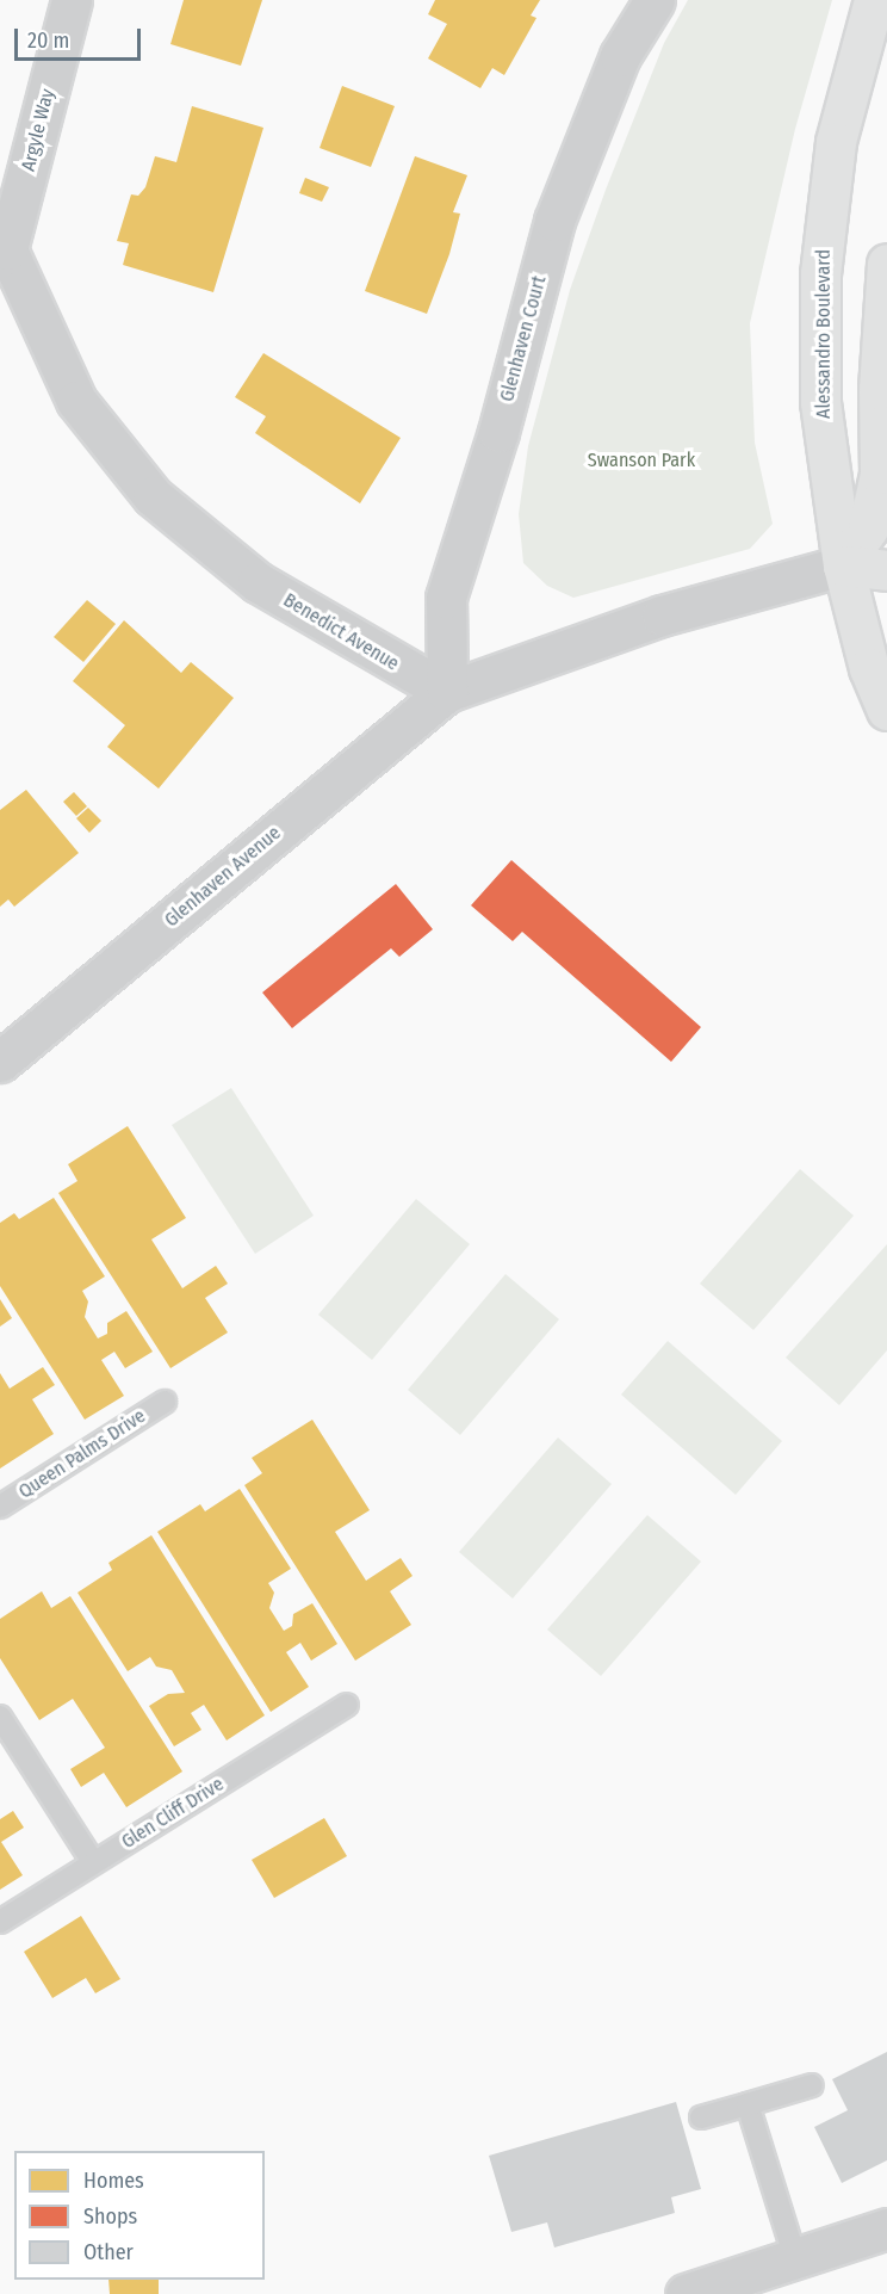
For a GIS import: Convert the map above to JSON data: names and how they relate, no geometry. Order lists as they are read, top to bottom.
{
  "streets": {
    "main road": ["Alessandro Boulevard"],
    "street": [
      "Argyle Way",
      "Glenhaven Court",
      "Benedict Avenue",
      "Glenhaven Avenue"
    ],
    "lane": ["Queen Palms Drive", "Glen Cliff Drive"]
  },
  "crossings": [
    ["Argyle Way", "Benedict Avenue"],
    ["Glenhaven Court", "Benedict Avenue"],
    ["Glenhaven Court", "Glenhaven Avenue"],
    ["Benedict Avenue", "Glenhaven Avenue"]
  ],
  "parks": ["Swanson Park"],
  "legend": ["Homes", "Shops", "Other"],
  "scale_bar": "20 m"
}
